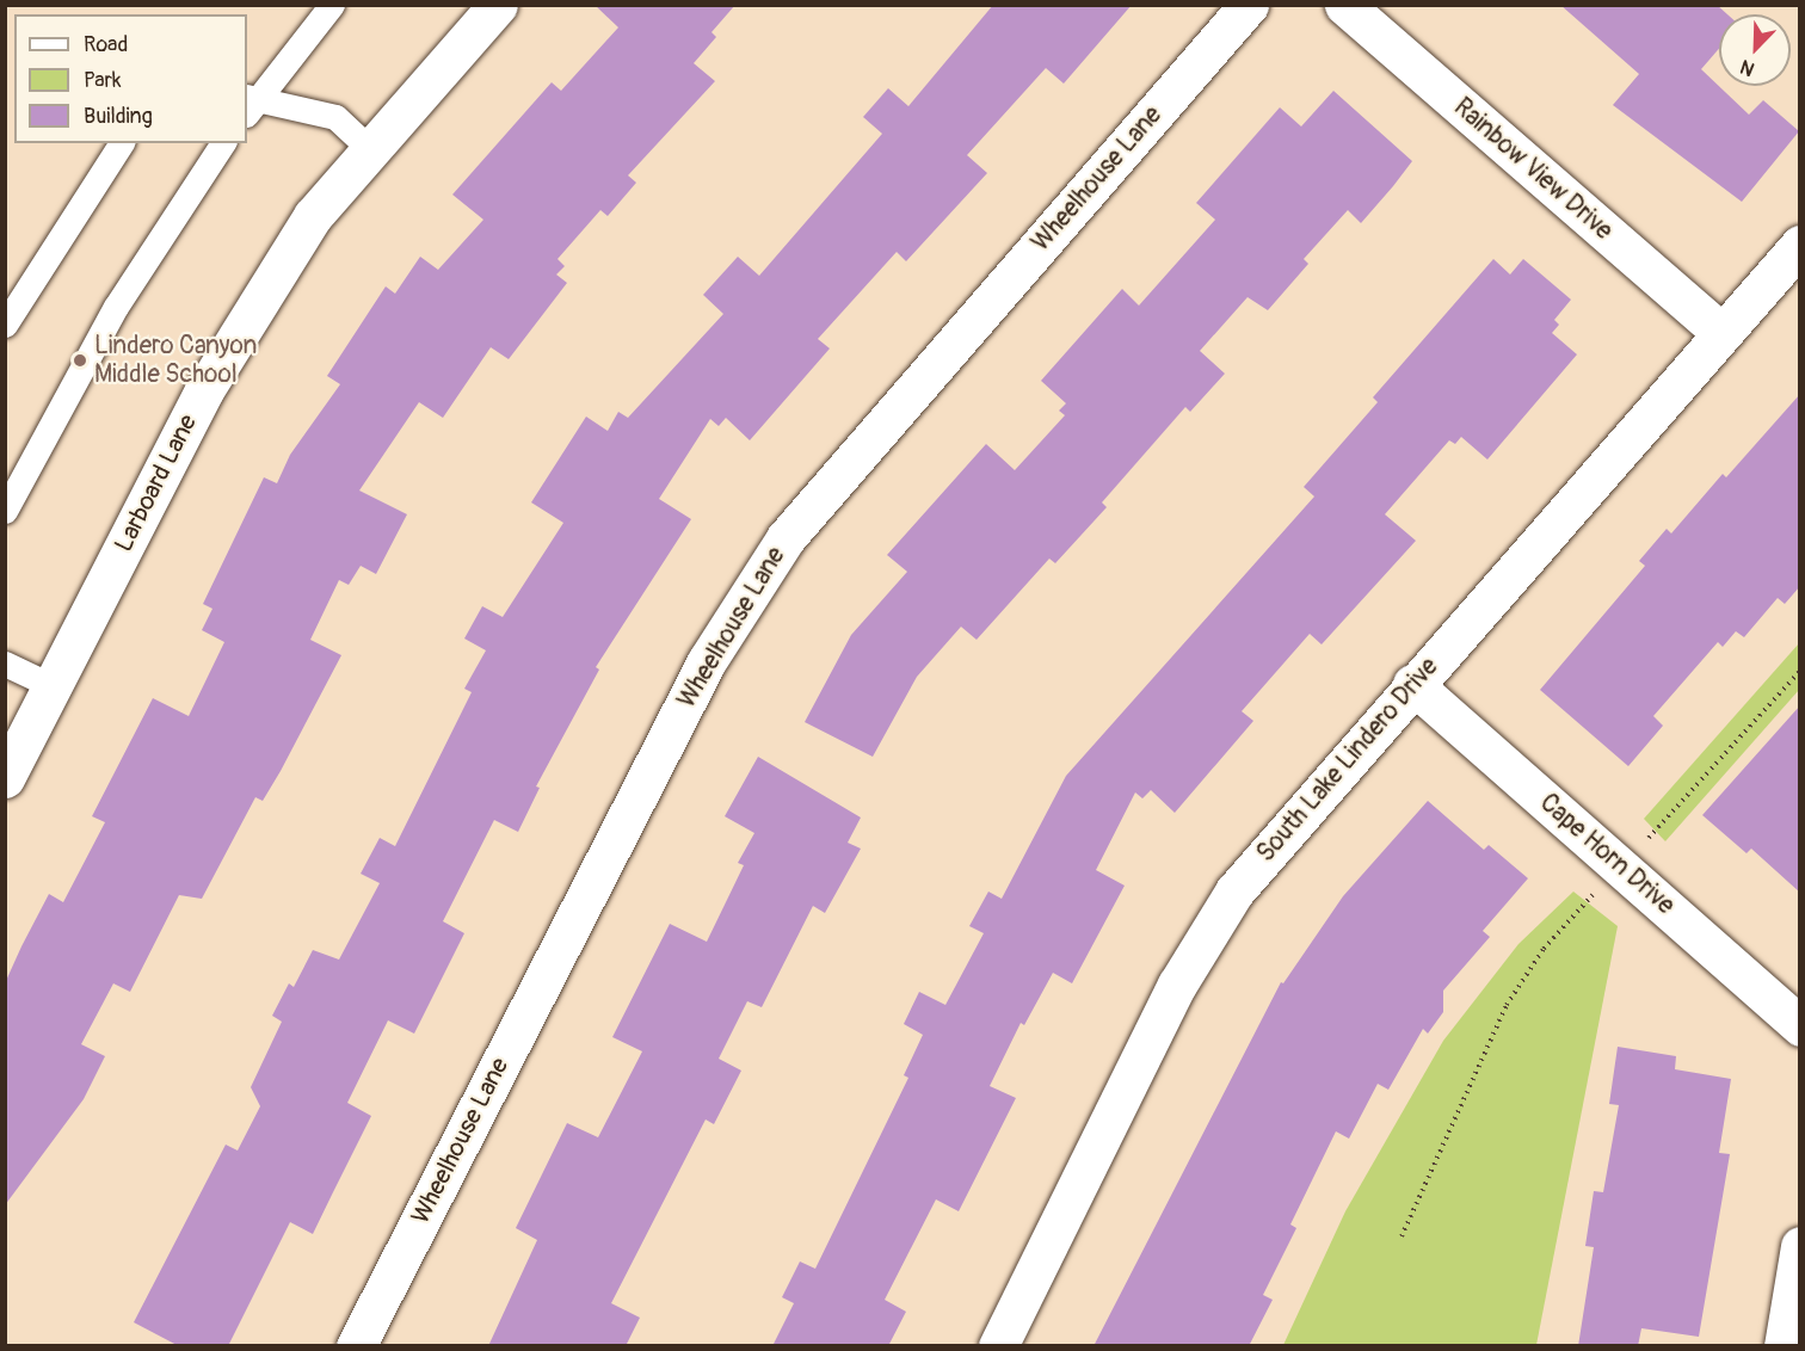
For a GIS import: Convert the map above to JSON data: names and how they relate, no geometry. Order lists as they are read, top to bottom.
{
  "streets": {
    "street": [
      "Rainbow View Drive",
      "Wheelhouse Lane",
      "Larboard Lane",
      "South Lake Lindero Drive",
      "Cape Horn Drive"
    ]
  },
  "crossings": [
    ["Rainbow View Drive", "South Lake Lindero Drive"],
    ["South Lake Lindero Drive", "Cape Horn Drive"]
  ],
  "places": ["Lindero Canyon Middle School"],
  "legend": ["Road", "Park", "Building"],
  "north": "bottom left"
}
